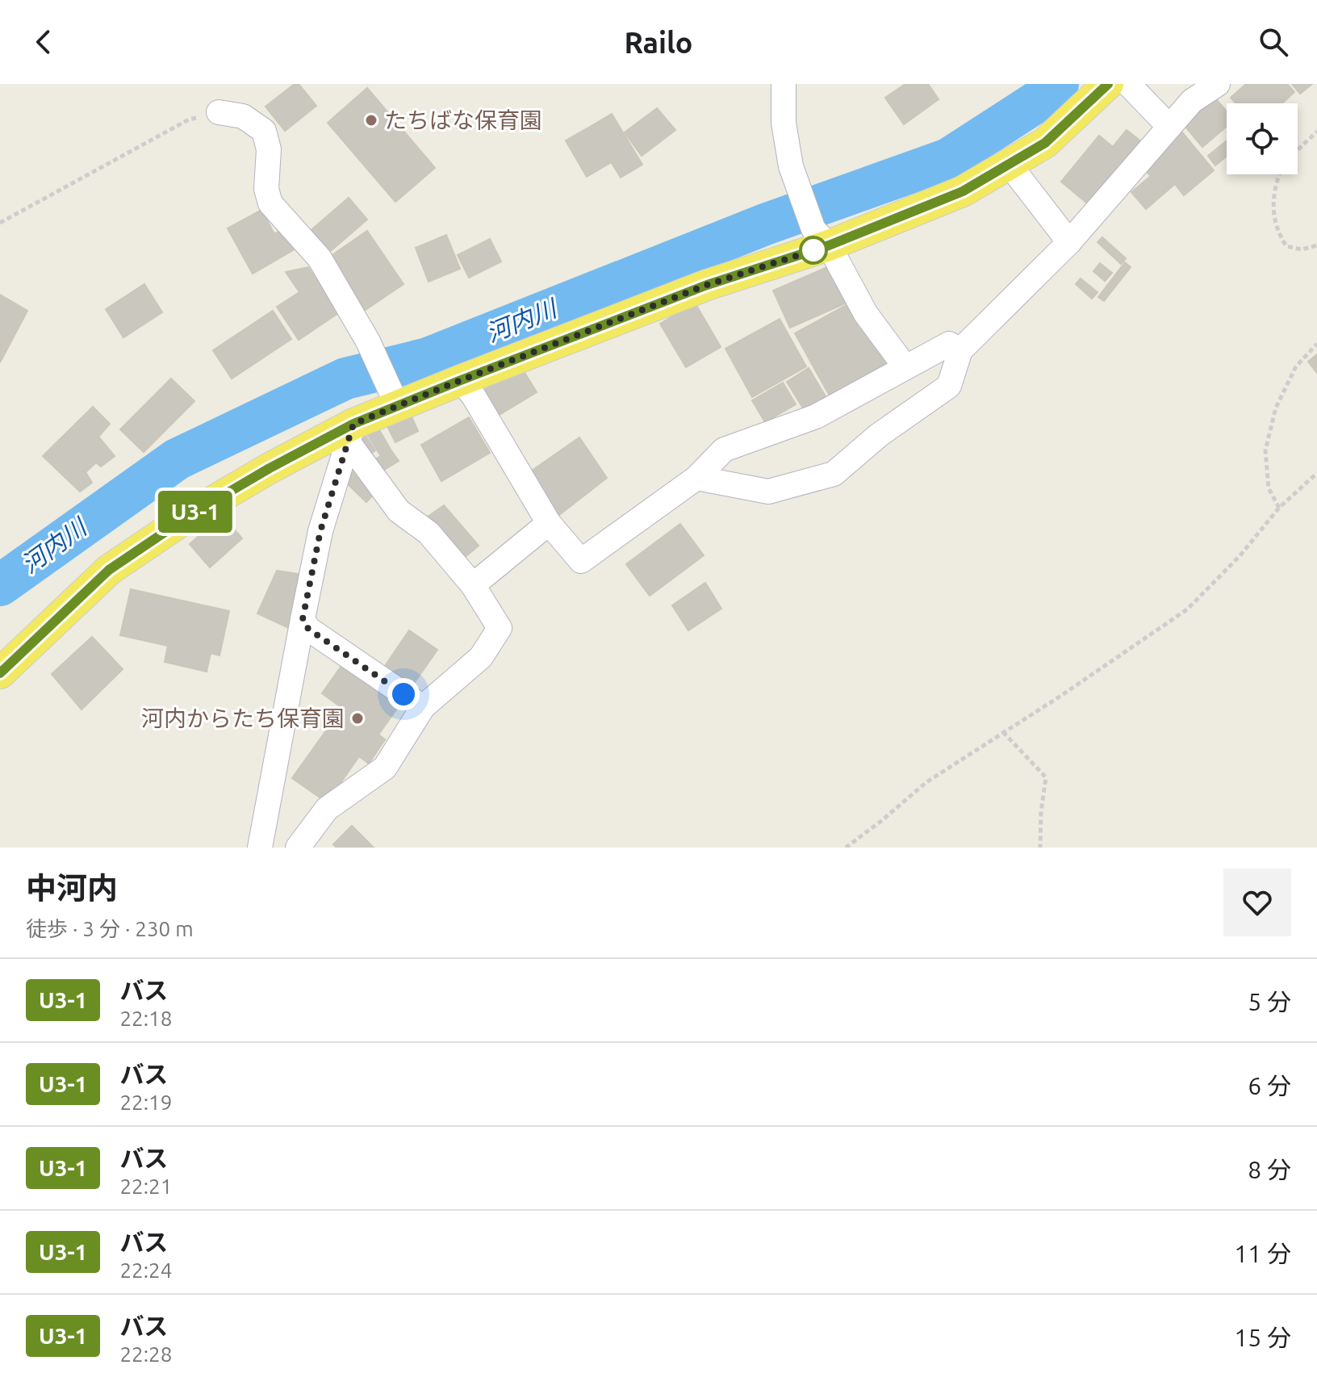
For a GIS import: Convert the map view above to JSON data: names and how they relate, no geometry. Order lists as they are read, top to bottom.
{
  "water": ["河内川"],
  "places": ["たちばな保育園", "河内からたち保育園"],
  "lines": ["bus line U3-1"],
  "page": {
    "header": "Railo",
    "on_map": "U3-1",
    "heading": ["中河内", "徒歩 · 3 分 · 230 m"],
    "list": [
      {
        "mark": "U3-1",
        "name": "バス",
        "note": "22:18",
        "value": "5 分"
      },
      {
        "mark": "U3-1",
        "name": "バス",
        "note": "22:19",
        "value": "6 分"
      },
      {
        "mark": "U3-1",
        "name": "バス",
        "note": "22:21",
        "value": "8 分"
      },
      {
        "mark": "U3-1",
        "name": "バス",
        "note": "22:24",
        "value": "11 分"
      },
      {
        "mark": "U3-1",
        "name": "バス",
        "note": "22:28",
        "value": "15 分"
      }
    ]
  }
}
